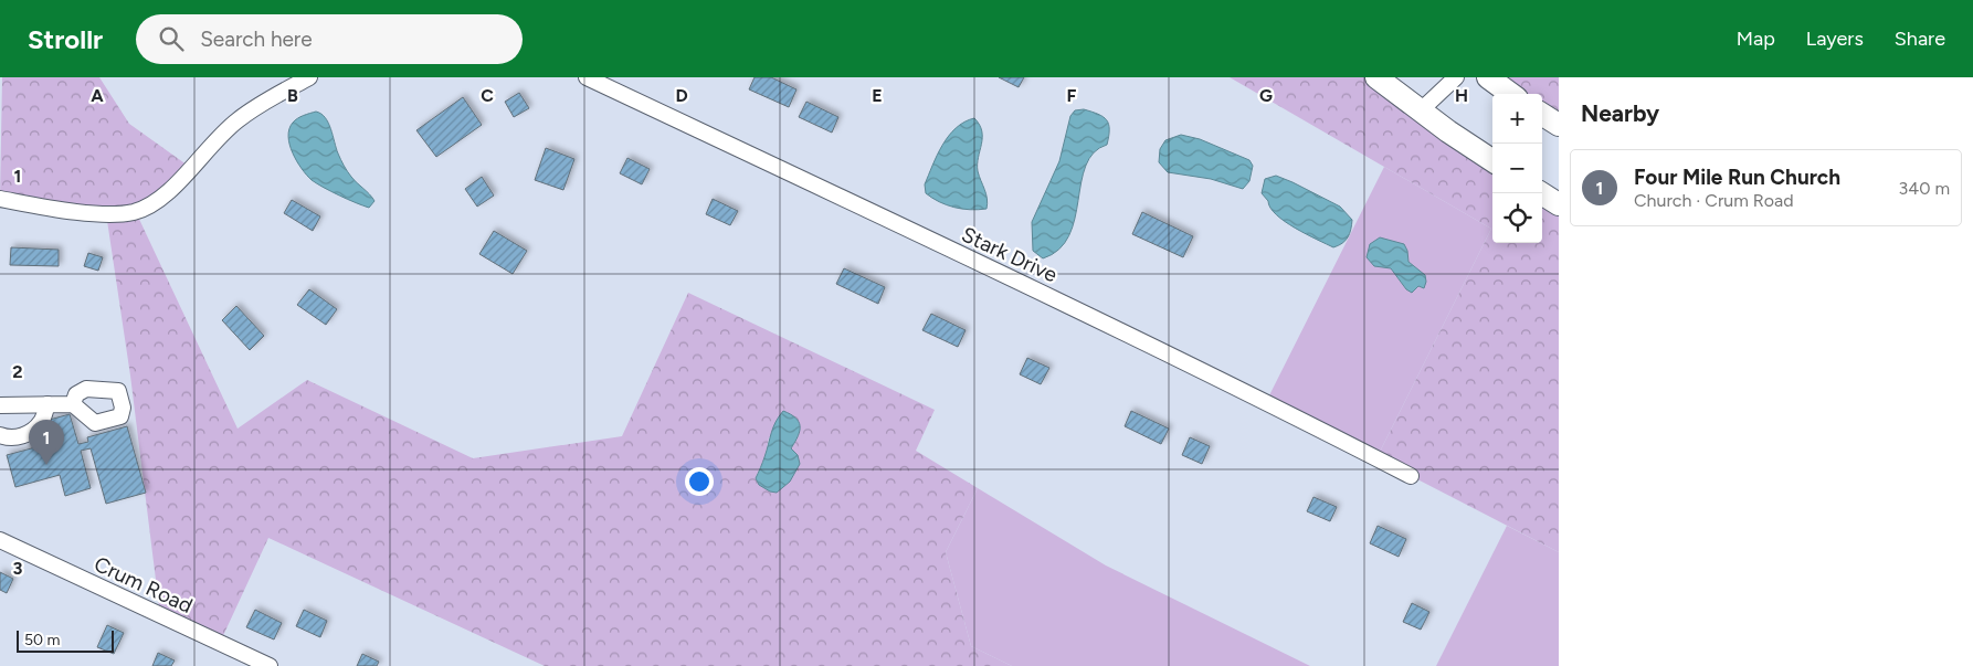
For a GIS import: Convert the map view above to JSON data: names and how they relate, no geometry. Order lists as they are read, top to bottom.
{
  "streets": {
    "street": ["Stark Drive", "Crum Road"]
  },
  "scale_bar": "50 m",
  "page": {
    "header": "Strollr",
    "search": "Search here",
    "nav": ["Map", "Layers", "Share"],
    "heading": "Nearby",
    "map_buttons": ["+", "−"],
    "list": [
      {
        "mark": "1",
        "name": "Four Mile Run Church",
        "note": "Church · Crum Road",
        "value": "340 m"
      }
    ],
    "pins": "1",
    "scale": "50 m"
  },
  "grid": {
    "columns": [
      "A",
      "B",
      "C",
      "D",
      "E",
      "F",
      "G",
      "H"
    ],
    "rows": ["1", "2", "3"]
  }
}
